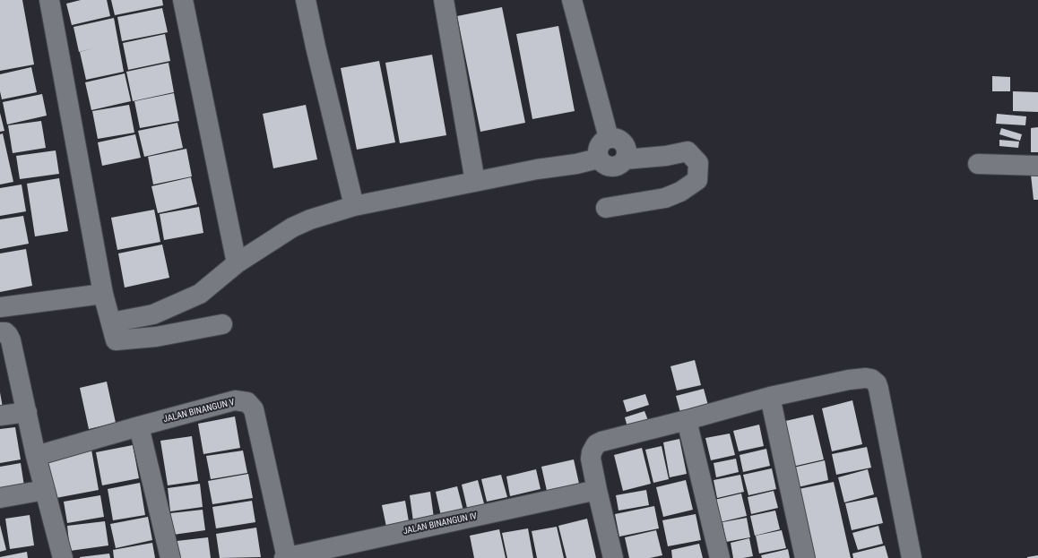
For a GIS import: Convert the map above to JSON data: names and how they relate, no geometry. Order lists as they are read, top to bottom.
{
  "streets": {
    "street": ["JALAN BINANGUN V", "JALAN BINANGUN IV"]
  },
  "crossings": [
    ["JALAN BINANGUN V", "JALAN BINANGUN IV"]
  ]
}
